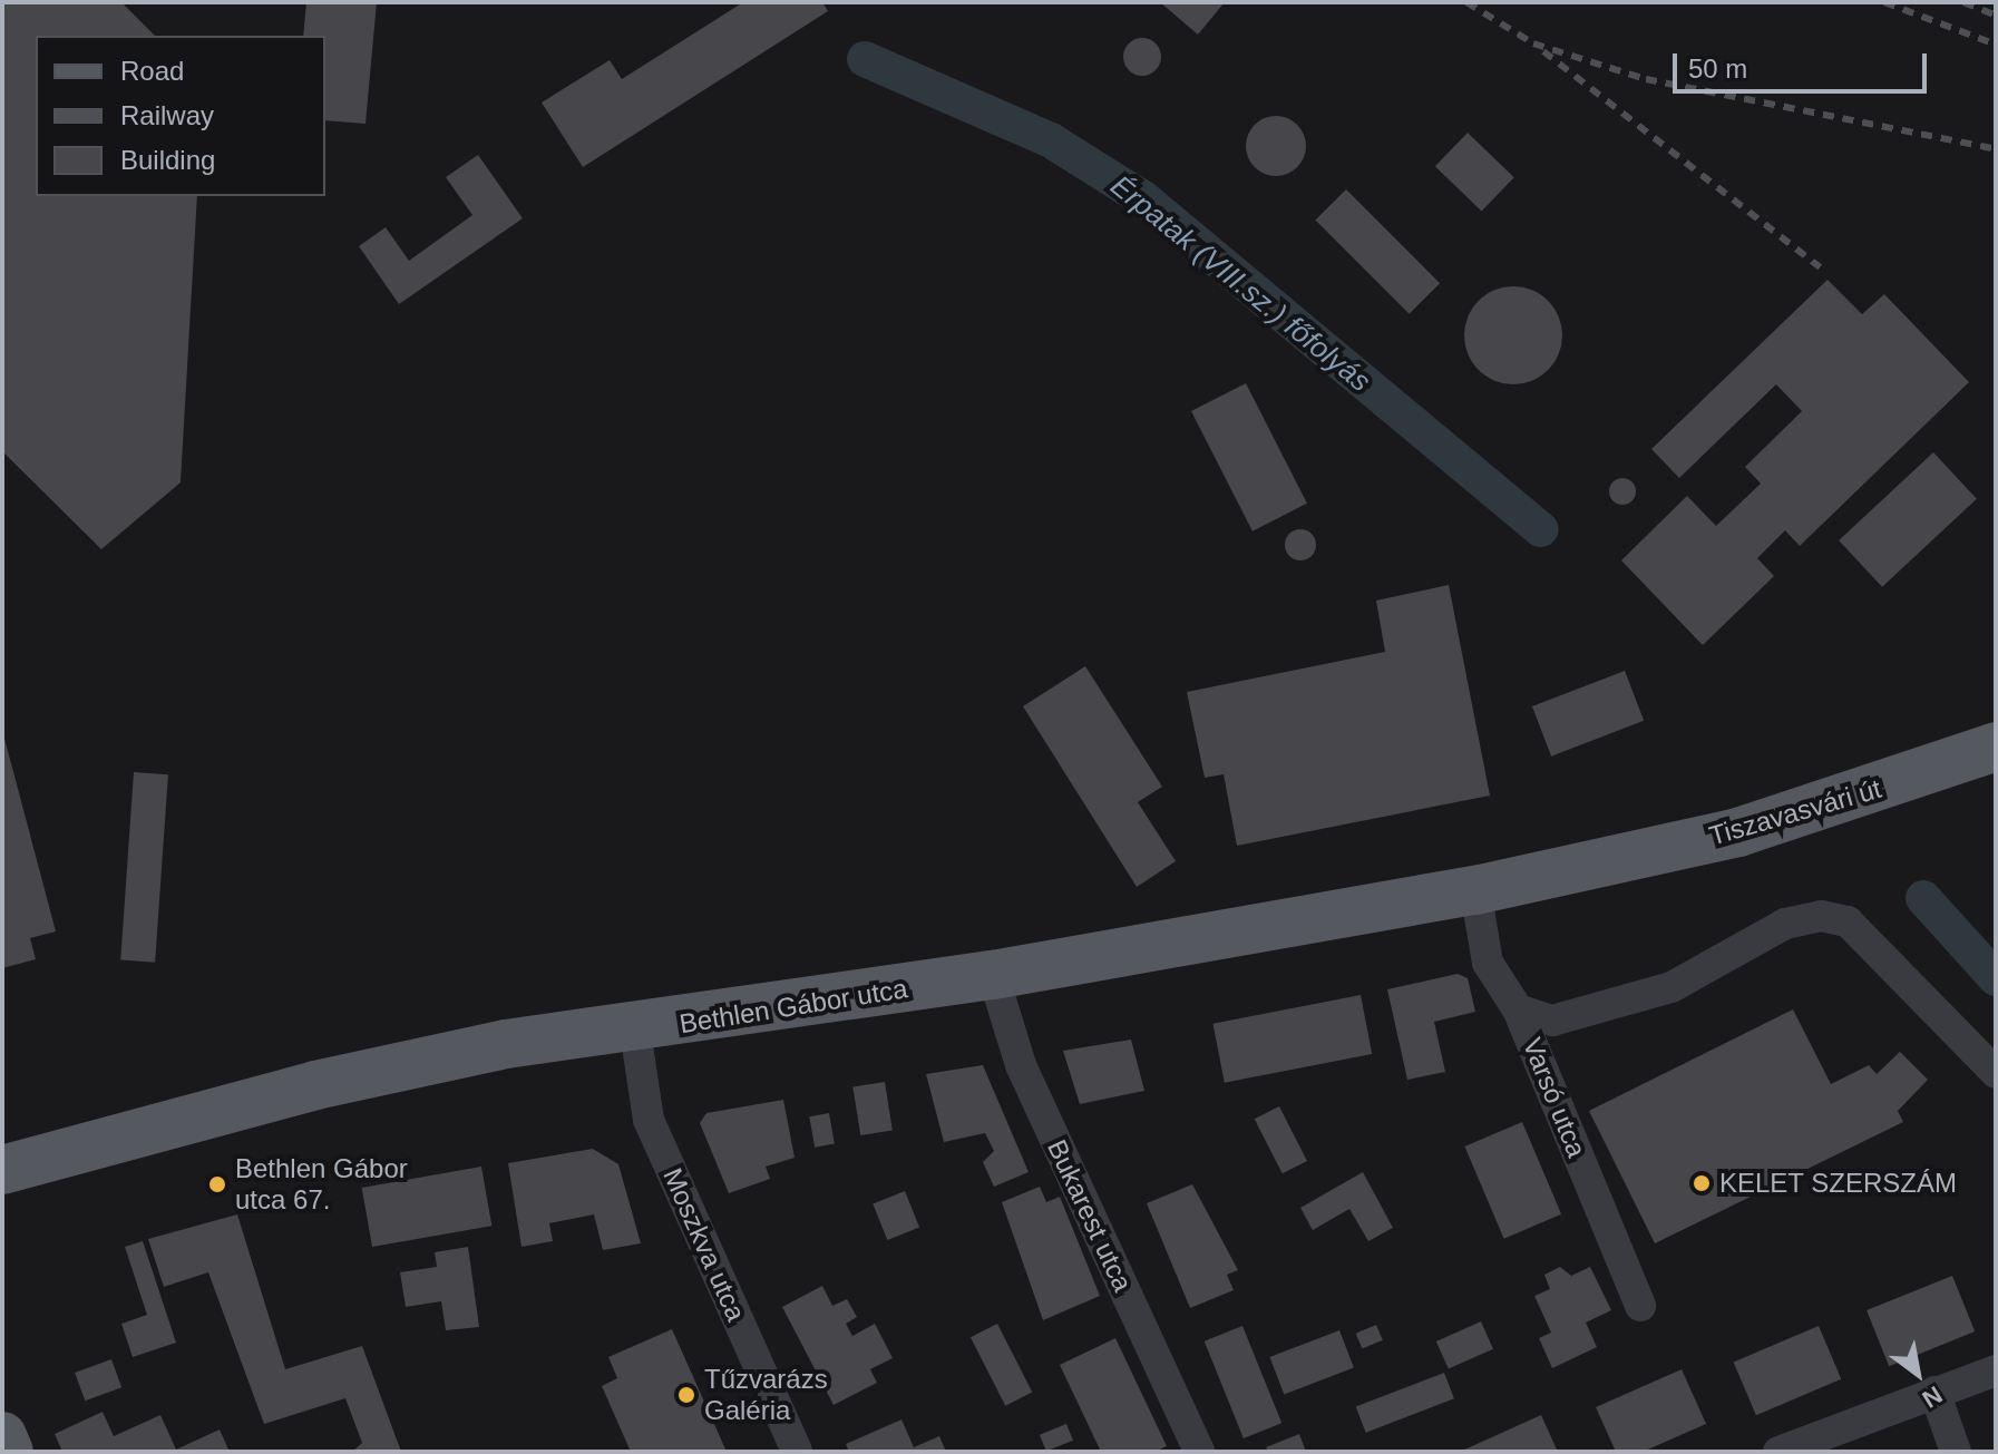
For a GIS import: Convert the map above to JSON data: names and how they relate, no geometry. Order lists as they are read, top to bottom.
{
  "streets": {
    "main road": ["Tiszavasvári út", "Bethlen Gábor utca"],
    "street": ["Varsó utca", "Bukarest utca", "Moszkva utca"]
  },
  "crossings": [
    ["Tiszavasvári út", "Bethlen Gábor utca"],
    ["Bethlen Gábor utca", "Varsó utca"],
    ["Bethlen Gábor utca", "Bukarest utca"],
    ["Bethlen Gábor utca", "Moszkva utca"]
  ],
  "water": ["Érpatak (VIII.sz.) főfolyás"],
  "places": ["KELET SZERSZÁM", "Bethlen Gábor utca 67.", "Tűzvarázs Galéria"],
  "legend": ["Road", "Railway", "Building"],
  "scale_bar": "50 m",
  "north": "bottom right"
}
